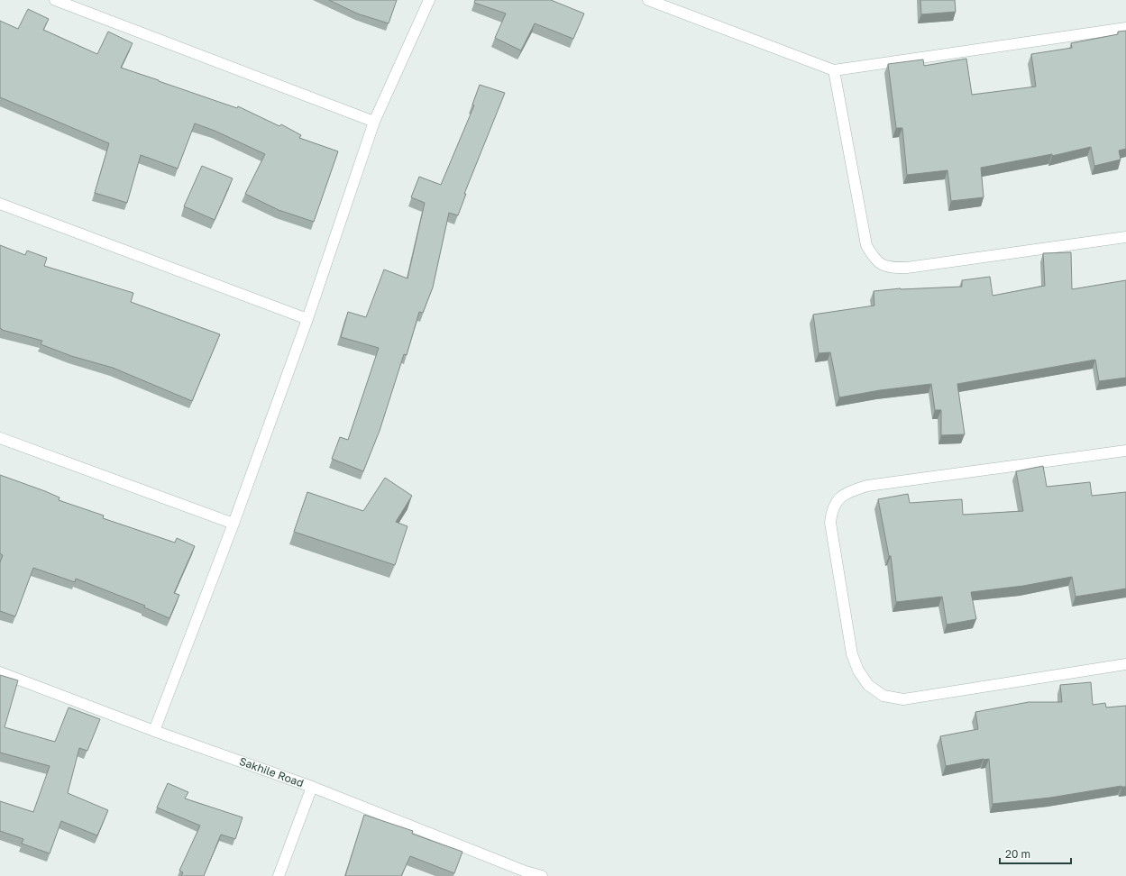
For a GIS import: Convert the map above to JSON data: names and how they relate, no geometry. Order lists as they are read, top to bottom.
{
  "streets": {
    "street": ["Sakhile Road"]
  },
  "scale_bar": "20 m"
}
